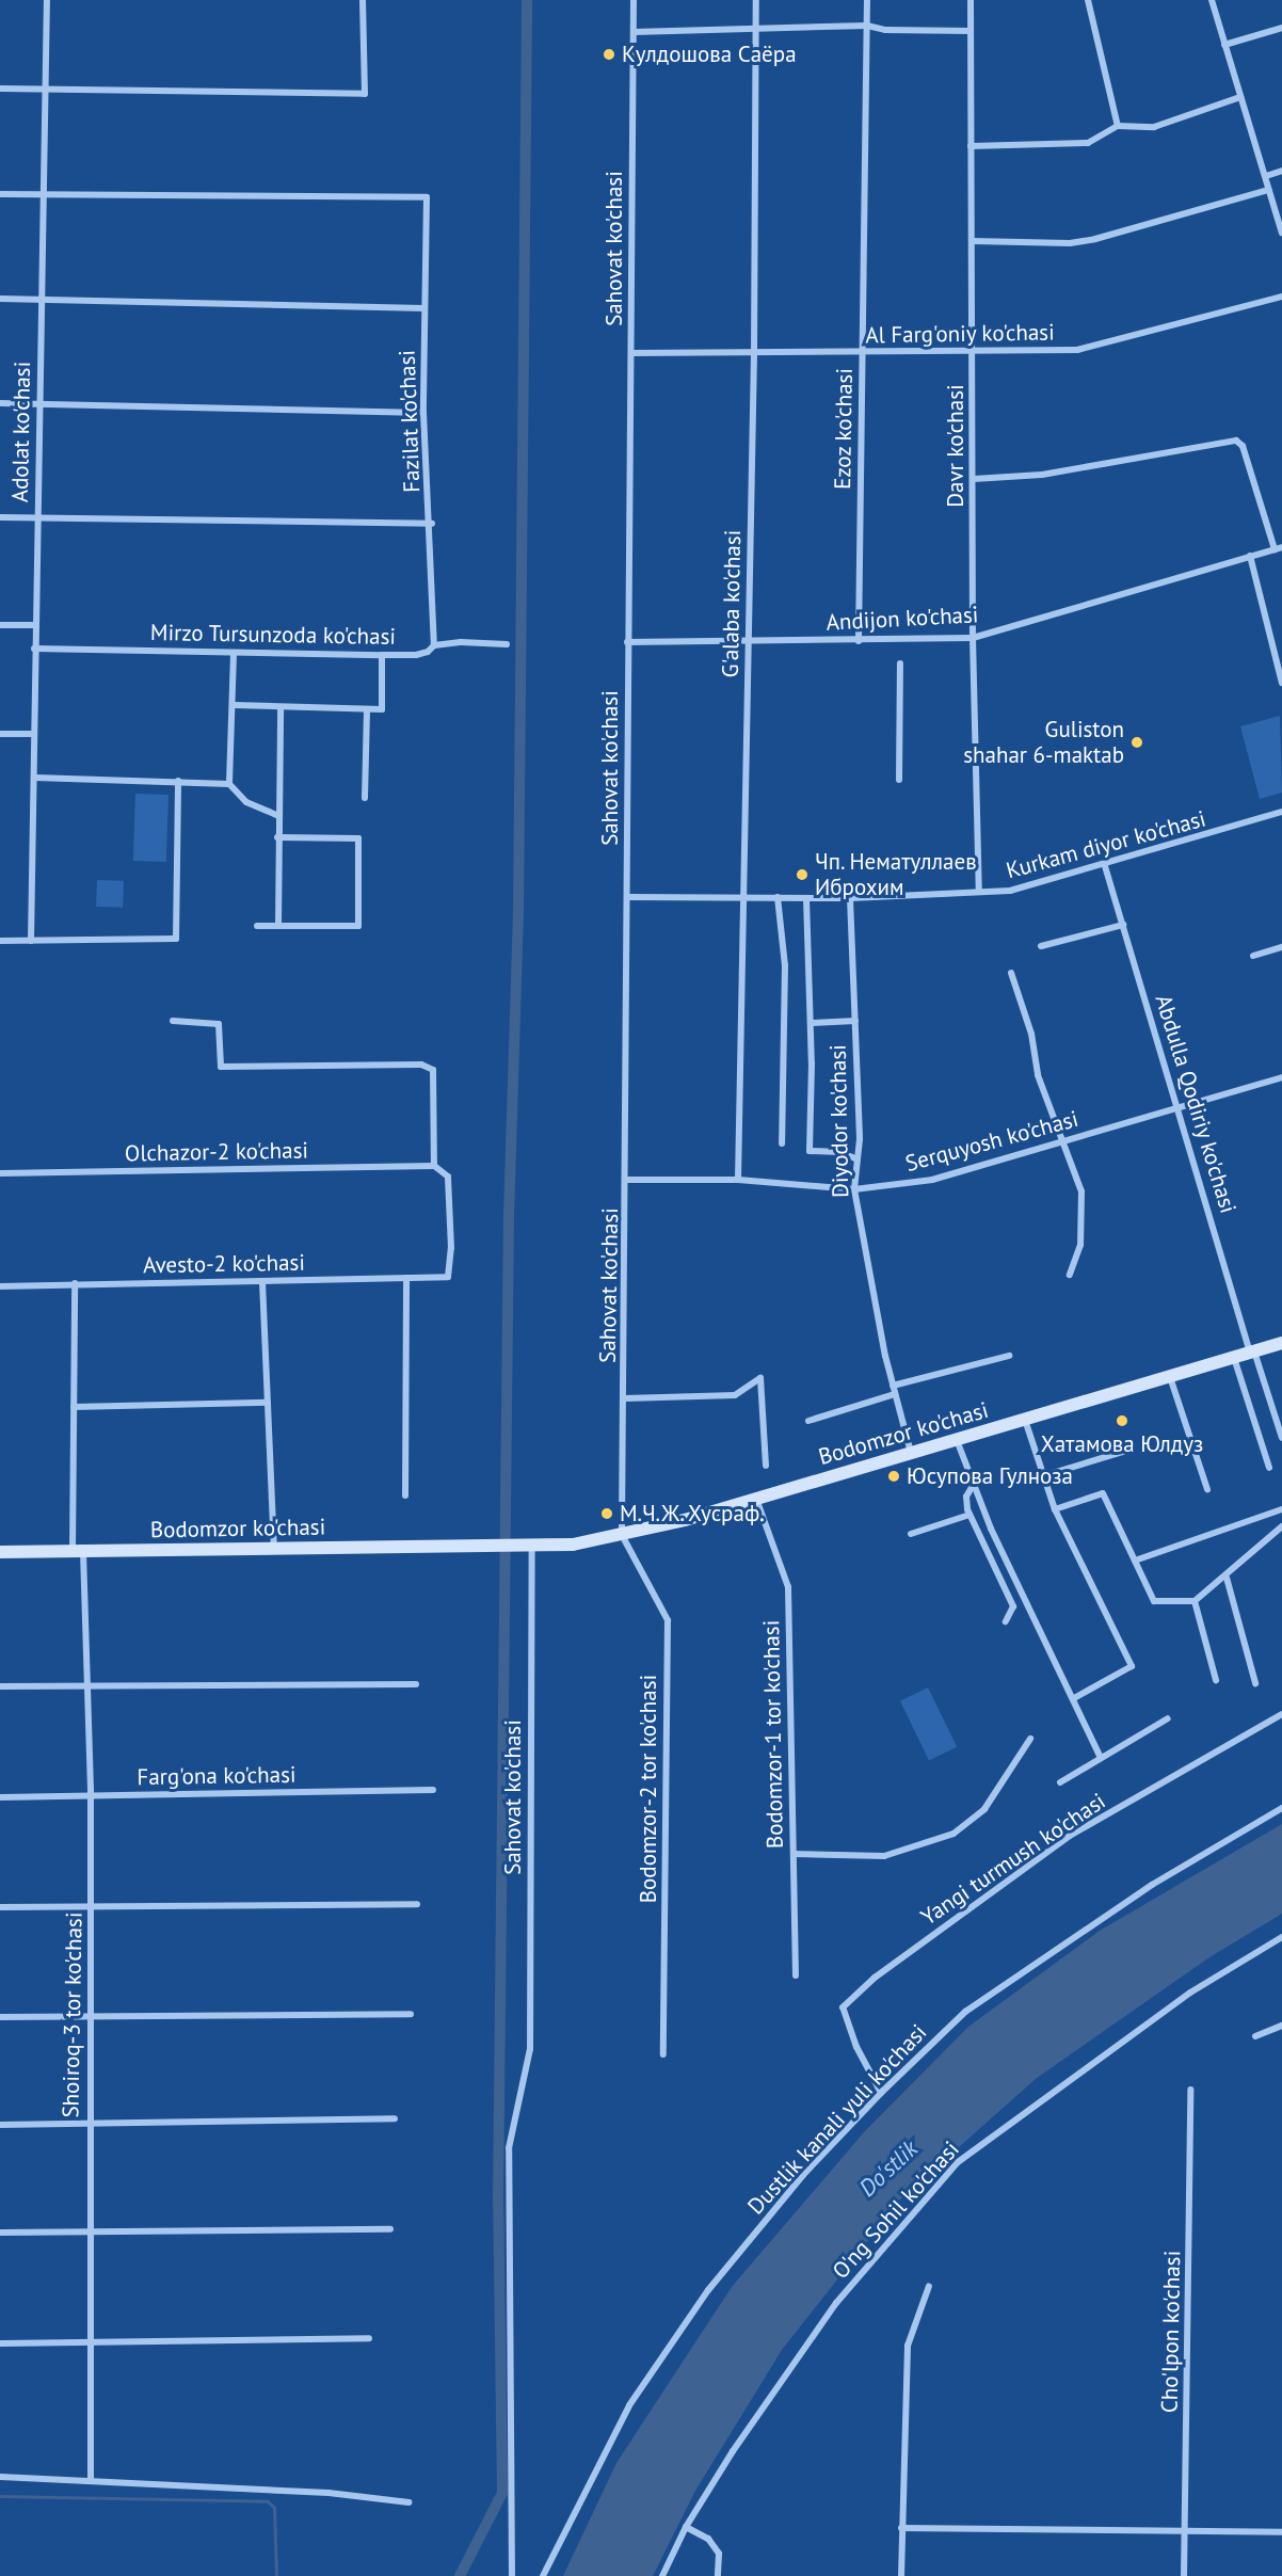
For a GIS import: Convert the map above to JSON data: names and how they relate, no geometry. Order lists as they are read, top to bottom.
{
  "streets": {
    "street": [
      "Sahovat ko'chasi",
      "Al Farg'oniy ko'chasi",
      "Fazilat ko'chasi",
      "Ezoz ko'chasi",
      "Adolat ko'chasi",
      "Davr ko'chasi",
      "G'alaba ko'chasi",
      "Andijon ko'chasi",
      "Mirzo Tursunzoda ko'chasi",
      "Kurkam diyor ko'chasi",
      "Abdulla Qodiriy ko'chasi",
      "Diyodor ko'chasi",
      "Serquyosh ko'chasi",
      "Olchazor-2 ko'chasi",
      "Avesto-2 ko'chasi",
      "Bodomzor ko'chasi",
      "Bodomzor-1 tor ko'chasi",
      "Farg'ona ko'chasi",
      "Bodomzor-2 tor ko'chasi",
      "Yangi turmush ko'chasi",
      "Shoiroq-3 tor ko'chasi",
      "Dustlik kanali yuli ko'chasi",
      "O'ng Sohil ko'chasi",
      "Cho'lpon ko'chasi"
    ]
  },
  "crossings": [
    ["Sahovat ko'chasi", "Al Farg'oniy ko'chasi"],
    ["Sahovat ko'chasi", "Andijon ko'chasi"],
    ["Sahovat ko'chasi", "Kurkam diyor ko'chasi"],
    ["Sahovat ko'chasi", "Serquyosh ko'chasi"],
    ["Sahovat ko'chasi", "Bodomzor ko'chasi"],
    ["Sahovat ko'chasi", "Bodomzor-2 tor ko'chasi"],
    ["Al Farg'oniy ko'chasi", "Ezoz ko'chasi"],
    ["Al Farg'oniy ko'chasi", "Davr ko'chasi"],
    ["Al Farg'oniy ko'chasi", "G'alaba ko'chasi"],
    ["Fazilat ko'chasi", "Adolat ko'chasi"],
    ["Fazilat ko'chasi", "Mirzo Tursunzoda ko'chasi"],
    ["Ezoz ko'chasi", "Andijon ko'chasi"],
    ["Adolat ko'chasi", "Mirzo Tursunzoda ko'chasi"],
    ["Davr ko'chasi", "Andijon ko'chasi"],
    ["Davr ko'chasi", "Kurkam diyor ko'chasi"],
    ["G'alaba ko'chasi", "Andijon ko'chasi"],
    ["G'alaba ko'chasi", "Kurkam diyor ko'chasi"],
    ["G'alaba ko'chasi", "Serquyosh ko'chasi"],
    ["Kurkam diyor ko'chasi", "Abdulla Qodiriy ko'chasi"],
    ["Kurkam diyor ko'chasi", "Diyodor ko'chasi"],
    ["Abdulla Qodiriy ko'chasi", "Serquyosh ko'chasi"],
    ["Abdulla Qodiriy ko'chasi", "Bodomzor ko'chasi"],
    ["Diyodor ko'chasi", "Serquyosh ko'chasi"],
    ["Diyodor ko'chasi", "Bodomzor ko'chasi"],
    ["Olchazor-2 ko'chasi", "Avesto-2 ko'chasi"],
    ["Avesto-2 ko'chasi", "Shoiroq-3 tor ko'chasi"],
    ["Bodomzor ko'chasi", "Bodomzor-1 tor ko'chasi"],
    ["Bodomzor ko'chasi", "Bodomzor-2 tor ko'chasi"],
    ["Bodomzor ko'chasi", "Shoiroq-3 tor ko'chasi"],
    ["Farg'ona ko'chasi", "Shoiroq-3 tor ko'chasi"],
    ["Yangi turmush ko'chasi", "Dustlik kanali yuli ko'chasi"]
  ],
  "water": ["Do'stlik"],
  "places": [
    "Кулдошова Саёра",
    "Guliston shahar 6-maktab",
    "Чп. Нематуллаев Иброхим",
    "Хатамова Юлдуз",
    "Юсупова Гулноза",
    "М.Ч.Ж. Хусраф."
  ]
}
